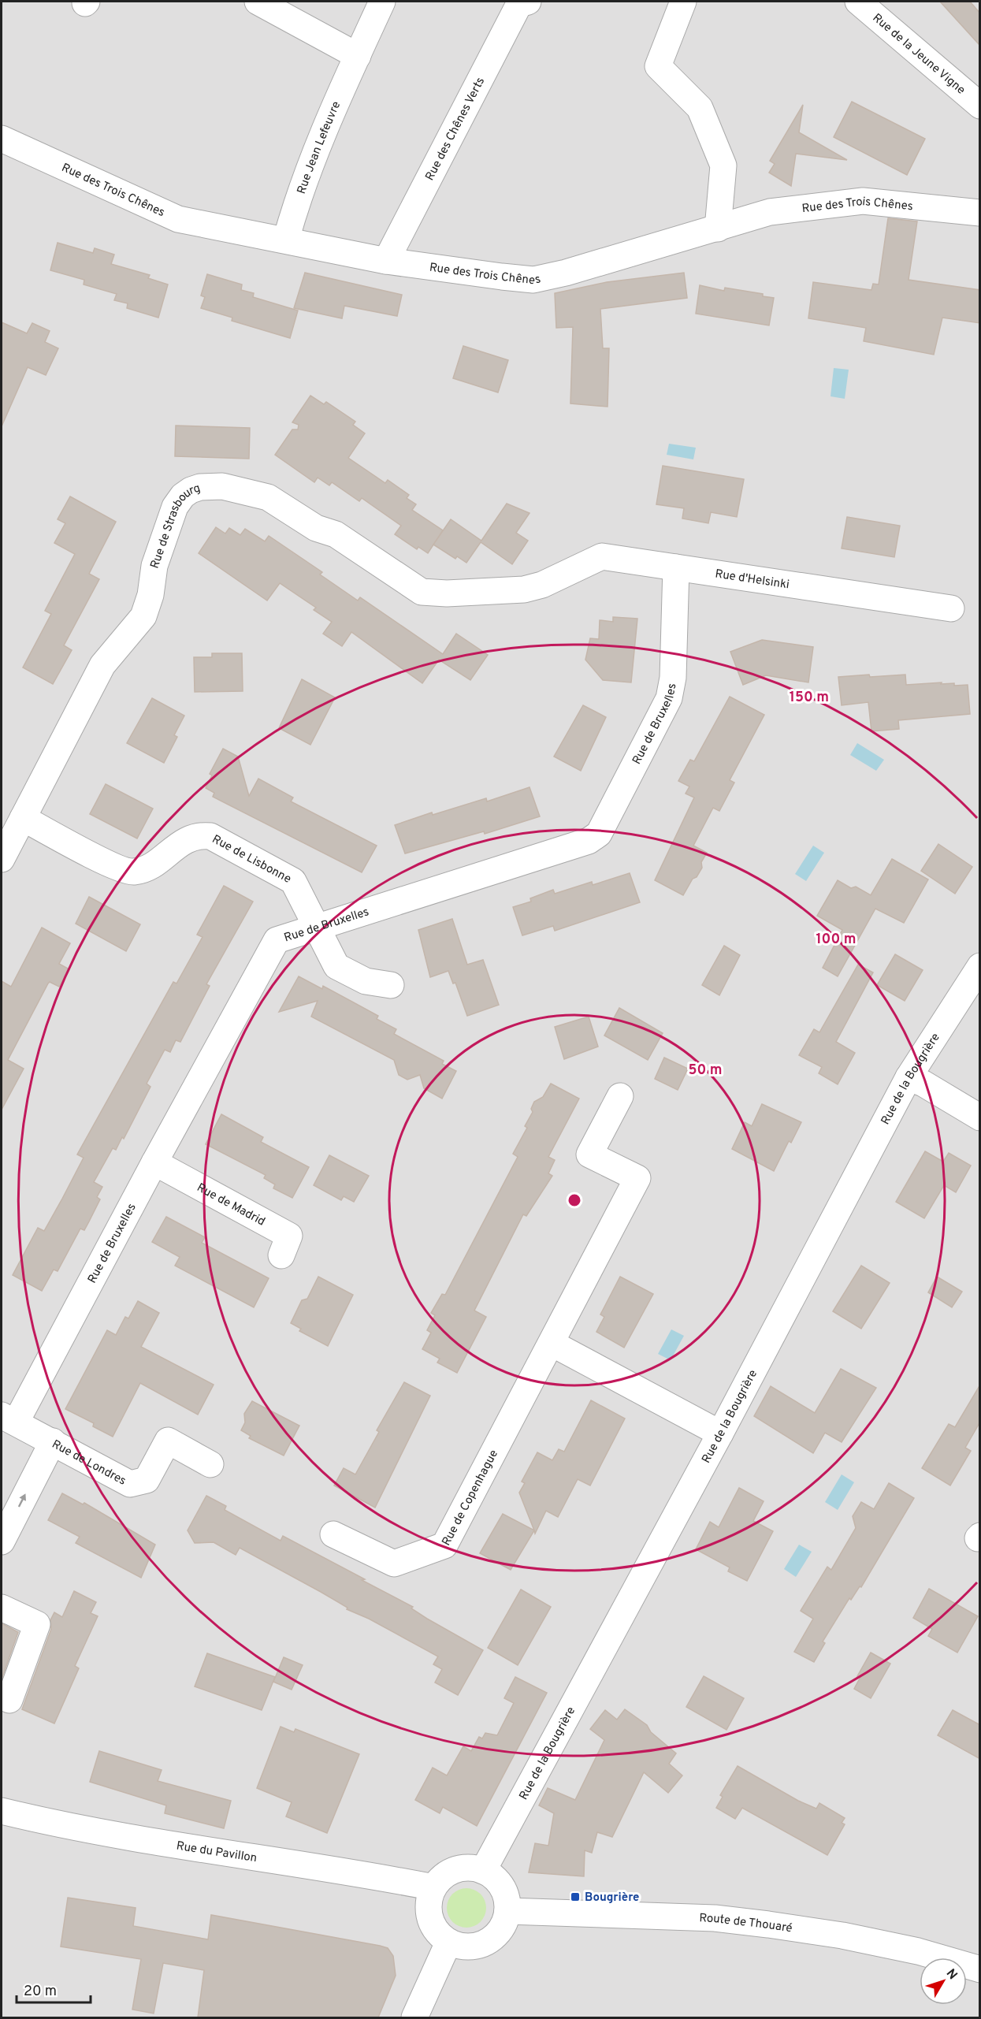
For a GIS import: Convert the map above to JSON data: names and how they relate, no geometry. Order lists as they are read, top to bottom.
{
  "streets": {
    "street": [
      "Rue de la Jeune Vigne",
      "Rue des Chênes Verts",
      "Rue Jean Lefeuvre",
      "Rue des Trois Chênes",
      "Rue de Strasbourg",
      "Rue d'Helsinki",
      "Rue de Bruxelles",
      "Rue de Lisbonne",
      "Rue de la Bougrière",
      "Rue de Madrid",
      "Rue de Londres",
      "Rue de Copenhague",
      "Rue du Pavillon",
      "Route de Thouaré"
    ]
  },
  "crossings": [
    ["Rue des Chênes Verts", "Rue des Trois Chênes"],
    ["Rue Jean Lefeuvre", "Rue des Trois Chênes"],
    ["Rue de Strasbourg", "Rue d'Helsinki"],
    ["Rue de Strasbourg", "Rue de Lisbonne"],
    ["Rue d'Helsinki", "Rue de Bruxelles"],
    ["Rue de Bruxelles", "Rue de Lisbonne"],
    ["Rue de Bruxelles", "Rue de Madrid"],
    ["Rue de Bruxelles", "Rue de Londres"],
    ["Rue de la Bougrière", "Rue du Pavillon"],
    ["Rue de la Bougrière", "Route de Thouaré"],
    ["Rue du Pavillon", "Route de Thouaré"]
  ],
  "places": {
    "transit": ["Bougrière"]
  },
  "scale_bar": "20 m",
  "north": "top right",
  "rings": ["150 m", "100 m", "50 m"]
}
